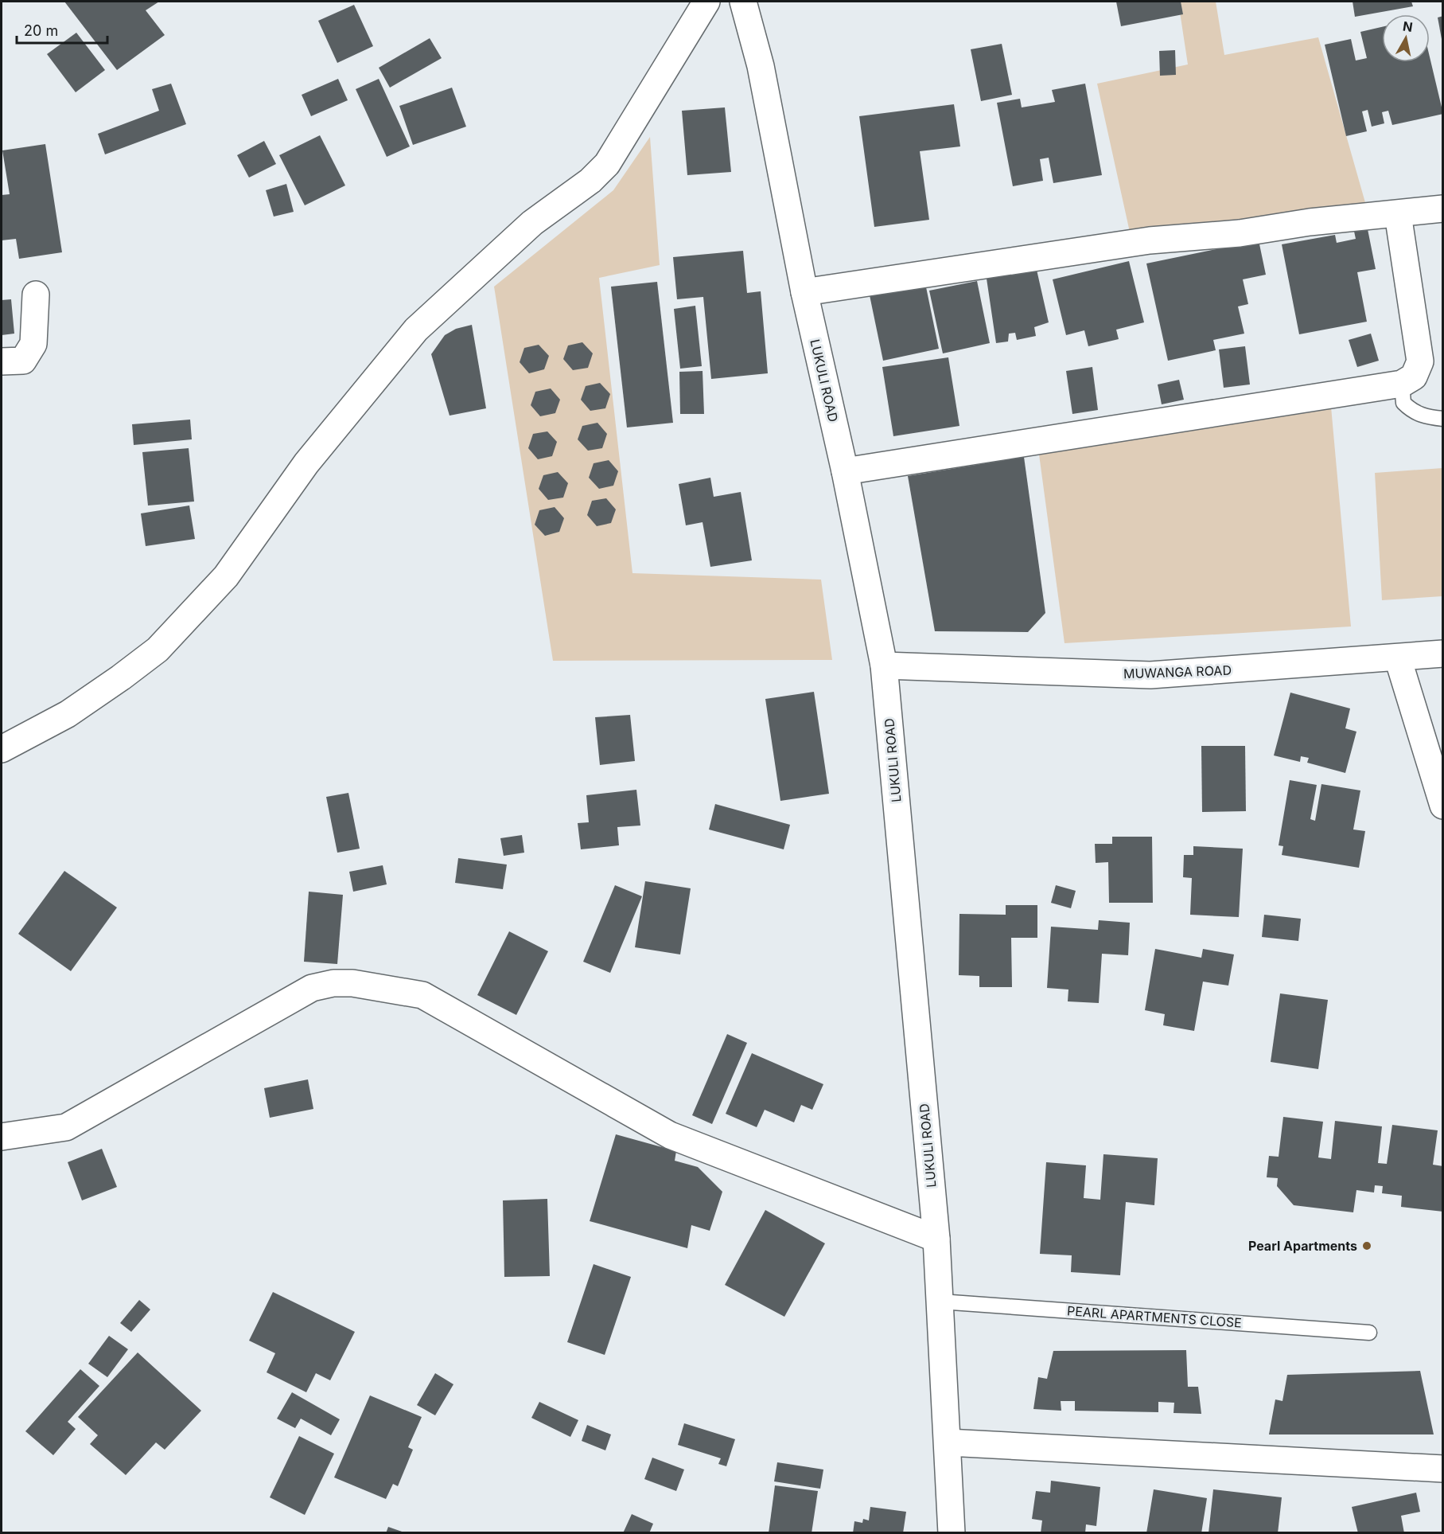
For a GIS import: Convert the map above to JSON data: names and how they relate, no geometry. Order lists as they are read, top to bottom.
{
  "streets": {
    "street": ["LUKULI ROAD", "MUWANGA ROAD"],
    "lane": ["PEARL APARTMENTS CLOSE"]
  },
  "crossings": [
    ["LUKULI ROAD", "MUWANGA ROAD"],
    ["LUKULI ROAD", "PEARL APARTMENTS CLOSE"]
  ],
  "places": ["Pearl Apartments"],
  "scale_bar": "20 m",
  "north": "top"
}
